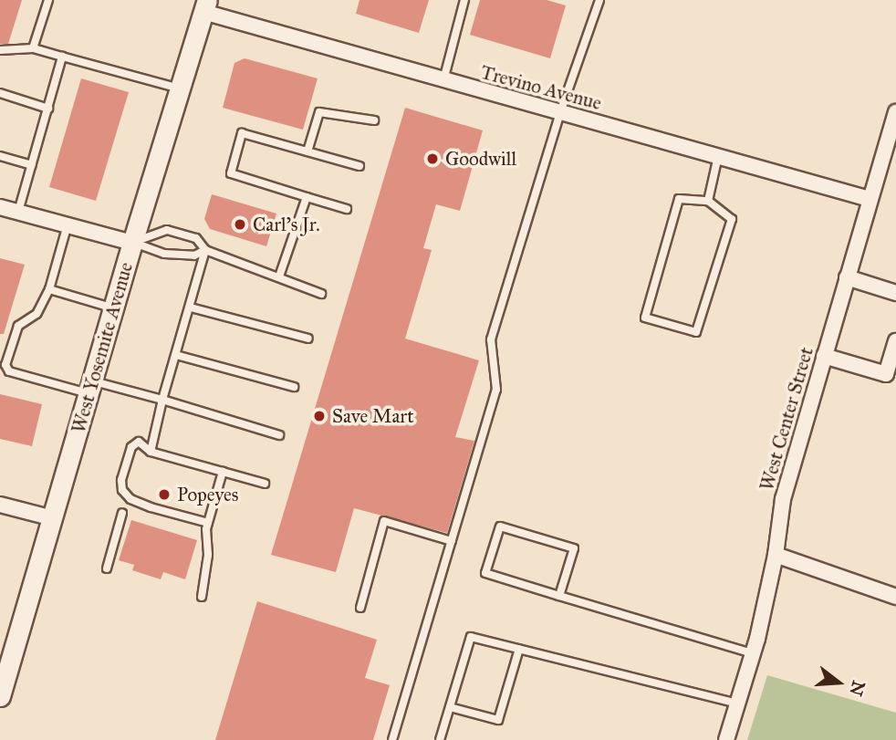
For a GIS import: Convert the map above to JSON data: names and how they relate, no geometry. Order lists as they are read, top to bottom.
{
  "streets": {
    "main road": ["West Yosemite Avenue"],
    "street": ["Trevino Avenue", "West Center Street"]
  },
  "crossings": [
    ["Trevino Avenue", "West Yosemite Avenue"],
    ["Trevino Avenue", "West Center Street"]
  ],
  "places": [
    "Goodwill",
    "Carl's Jr.",
    "Save Mart",
    "Popeyes"
  ],
  "north": "right"
}
